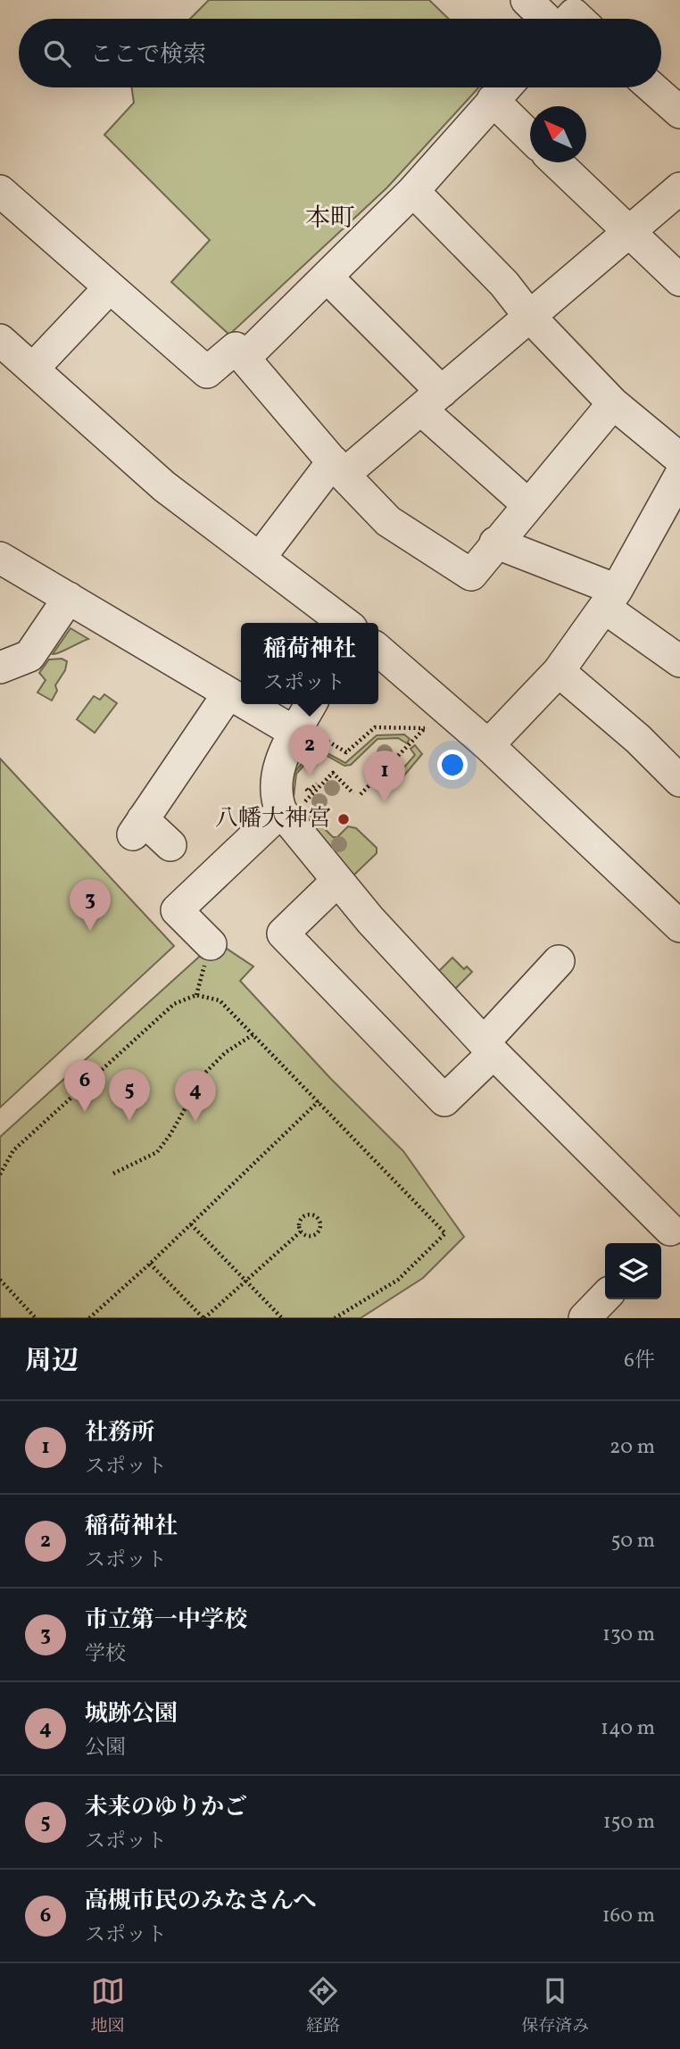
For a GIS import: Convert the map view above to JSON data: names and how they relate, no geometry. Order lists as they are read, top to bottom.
{
  "districts": ["本町"],
  "places": ["八幡大神宮"],
  "north": "top left",
  "page": {
    "search": "ここで検索",
    "popup": ["稲荷神社", "スポット"],
    "pins": [
      "2",
      "1",
      "3",
      "6",
      "5",
      "4"
    ],
    "heading": ["周辺", "6件"],
    "list": [
      {
        "mark": "1",
        "name": "社務所",
        "note": "スポット",
        "value": "20 m"
      },
      {
        "mark": "2",
        "name": "稲荷神社",
        "note": "スポット",
        "value": "50 m"
      },
      {
        "mark": "3",
        "name": "市立第一中学校",
        "note": "学校",
        "value": "130 m"
      },
      {
        "mark": "4",
        "name": "城跡公園",
        "note": "公園",
        "value": "140 m"
      },
      {
        "mark": "5",
        "name": "未来のゆりかご",
        "note": "スポット",
        "value": "150 m"
      },
      {
        "mark": "6",
        "name": "高槻市民のみなさんへ",
        "note": "スポット",
        "value": "160 m"
      }
    ],
    "nav": ["地図", "経路", "保存済み"]
  }
}
